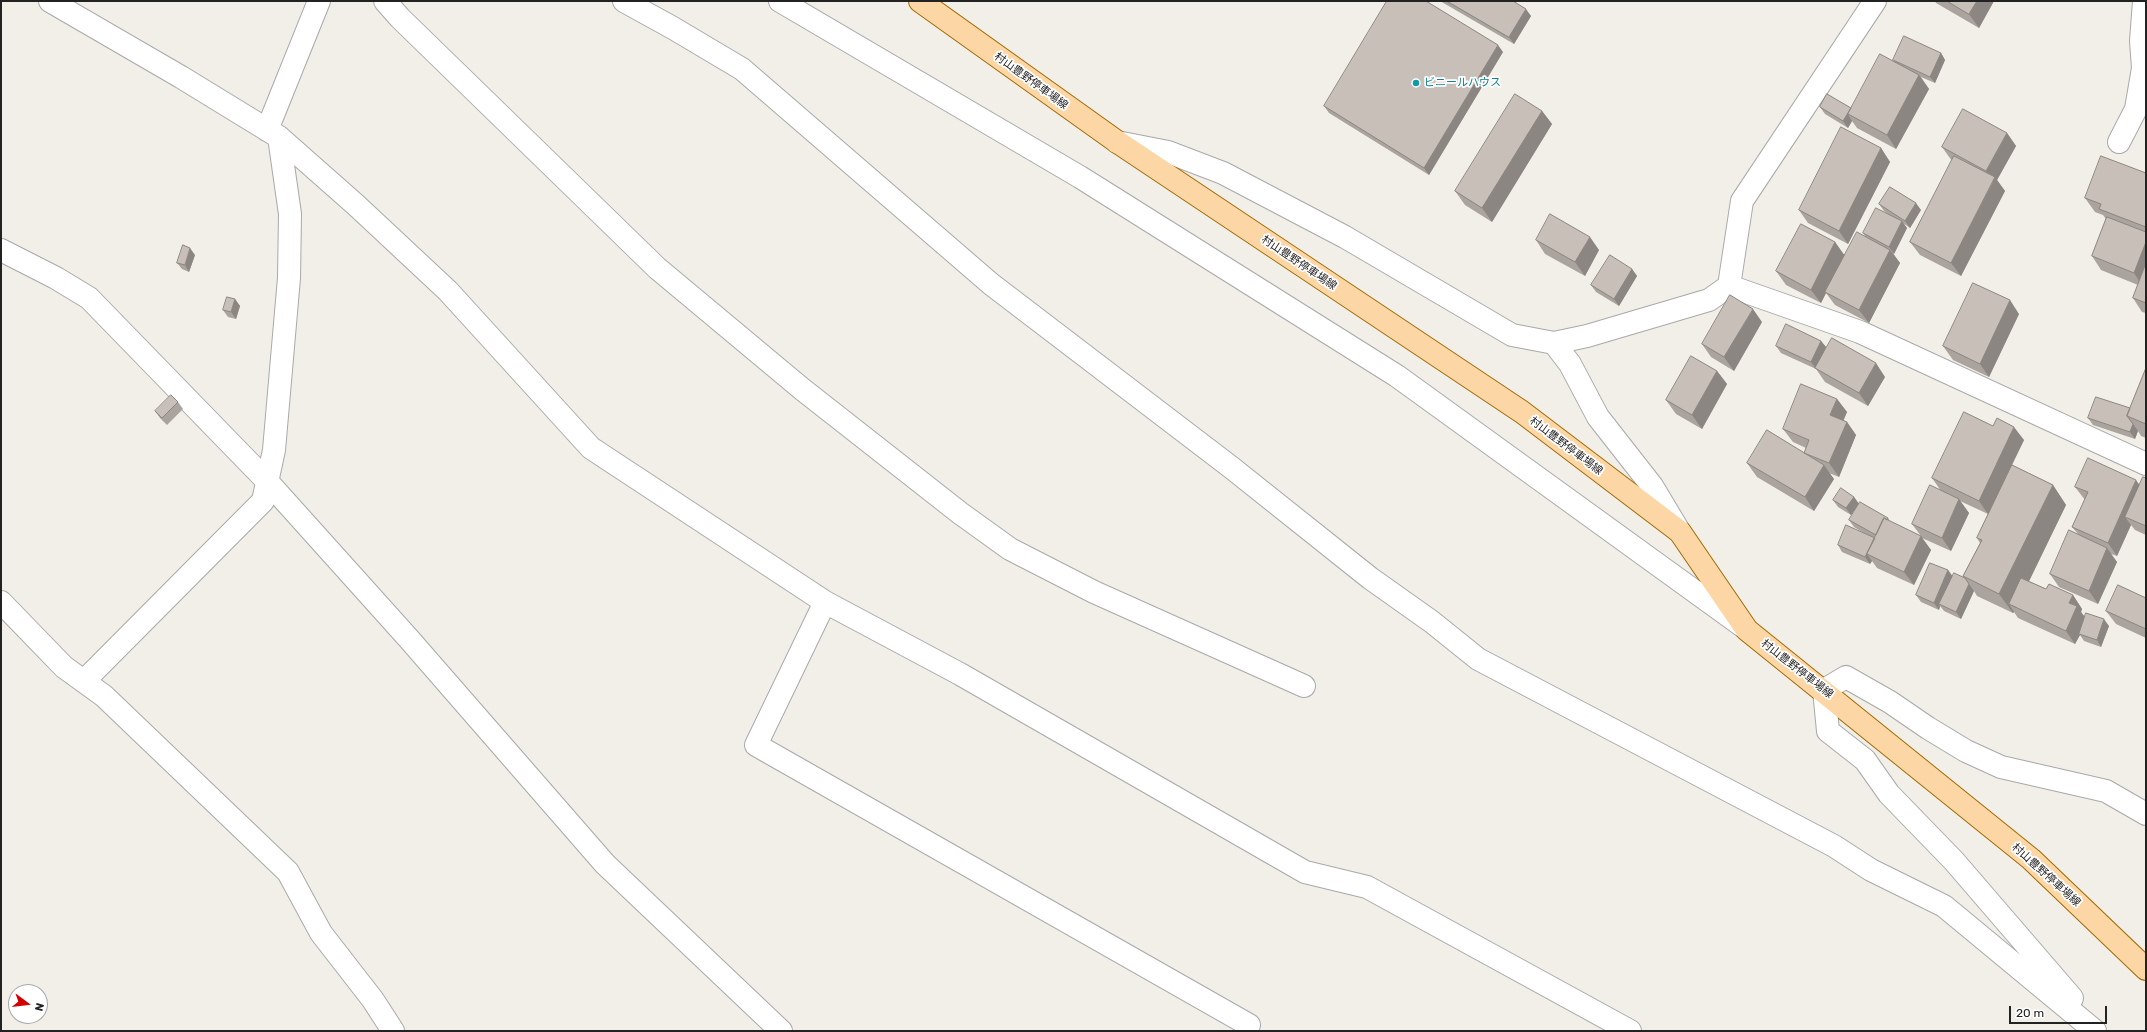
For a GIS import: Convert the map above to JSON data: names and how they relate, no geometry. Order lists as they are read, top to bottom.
{
  "streets": {
    "main road": ["村山豊野停車場線"]
  },
  "places": ["ビニールハウス"],
  "scale_bar": "20 m",
  "north": "right"
}
